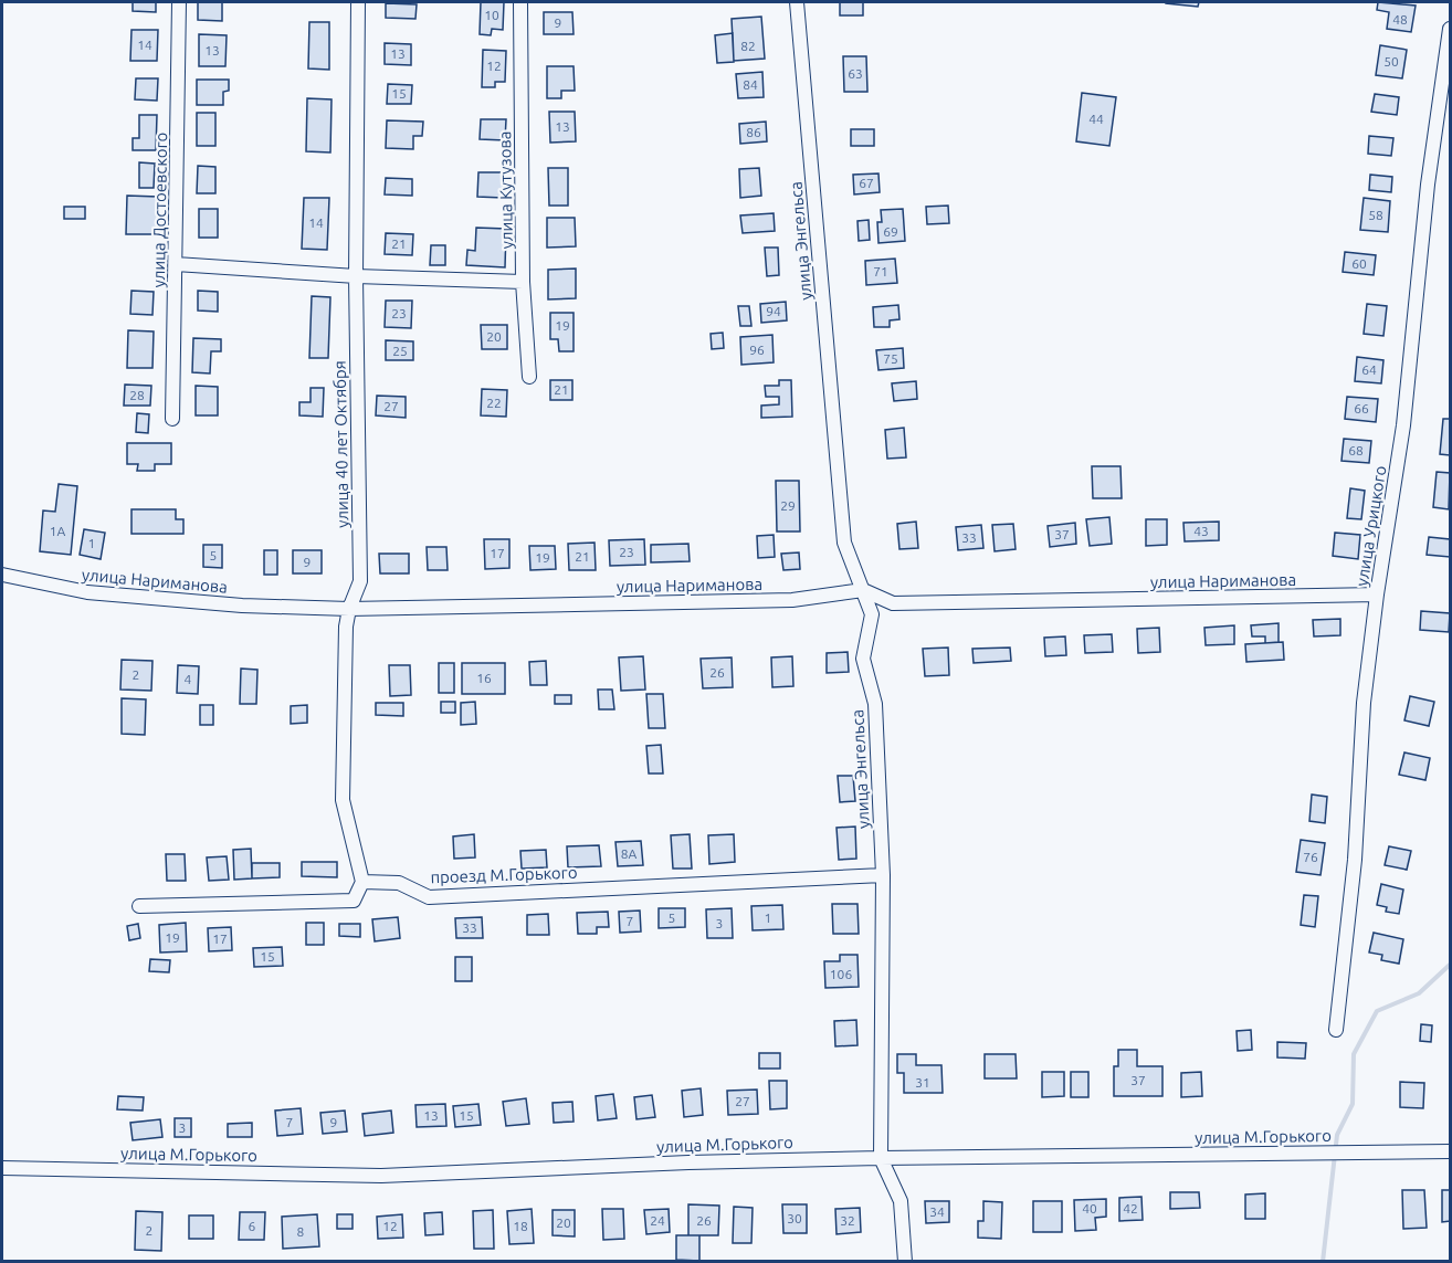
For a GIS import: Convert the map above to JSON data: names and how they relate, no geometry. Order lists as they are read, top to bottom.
{
  "streets": {
    "street": [
      "улица Кутузова",
      "улица Достоевского",
      "улица Энгельса",
      "улица 40 лет Октября",
      "улица Урицкого",
      "улица Нариманова",
      "проезд М.Горького",
      "улица М.Горького"
    ]
  },
  "crossings": [
    ["улица Энгельса", "улица Нариманова"],
    ["улица Энгельса", "проезд М.Горького"],
    ["улица Энгельса", "улица М.Горького"],
    ["улица 40 лет Октября", "улица Нариманова"],
    ["улица 40 лет Октября", "проезд М.Горького"],
    ["улица Урицкого", "улица Нариманова"]
  ],
  "house_numbers": [
    "10",
    "48",
    "9",
    "14",
    "82",
    "13",
    "13",
    "50",
    "12",
    "63",
    "84",
    "15",
    "44",
    "13",
    "86",
    "67",
    "58",
    "14",
    "69",
    "21",
    "60",
    "71",
    "94",
    "23",
    "19",
    "20",
    "96",
    "25",
    "75",
    "64",
    "21",
    "28",
    "22",
    "27",
    "66",
    "68",
    "29",
    "1А",
    "43",
    "37",
    "33",
    "1",
    "23",
    "17",
    "5",
    "21",
    "19",
    "9",
    "26",
    "2",
    "16",
    "4",
    "8А",
    "76",
    "5",
    "1",
    "7",
    "3",
    "33",
    "19",
    "17",
    "15",
    "106",
    "37",
    "31",
    "27",
    "13",
    "15",
    "7",
    "9",
    "3",
    "40",
    "42",
    "34",
    "30",
    "24",
    "26",
    "32",
    "20",
    "6",
    "12",
    "18",
    "2",
    "8"
  ]
}
